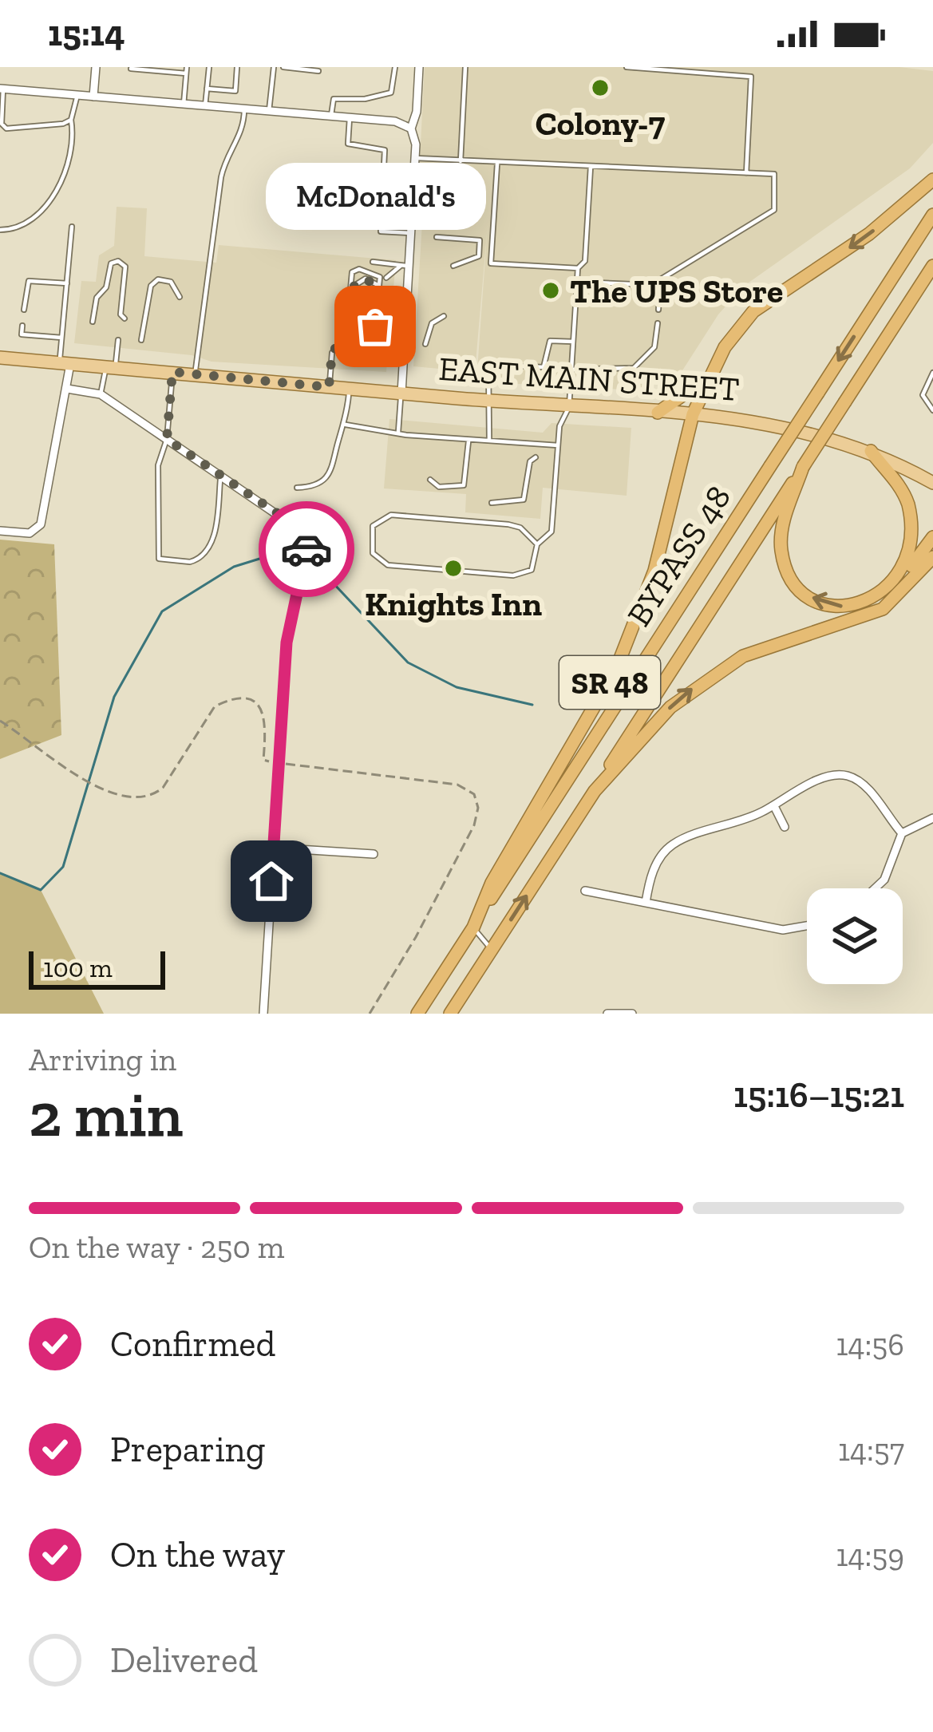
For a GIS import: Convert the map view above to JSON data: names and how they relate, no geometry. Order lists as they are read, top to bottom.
{
  "streets": {
    "highway": ["BYPASS 48", "SR 48"],
    "main road": ["EAST MAIN STREET"]
  },
  "crossings": [
    ["EAST MAIN STREET", "SR 48"],
    ["BYPASS 48", "SR 48"]
  ],
  "places": [
    "Colony-7",
    "The UPS Store",
    "McDonald's",
    "Knights Inn"
  ],
  "scale_bar": "100 m",
  "page": {
    "status": "15:14",
    "bubble": "McDonald's",
    "scale": "100 m",
    "heading": ["2 min", "Arriving in", "15:16–15:21"],
    "bar": "On the way · 250 m",
    "list": [
      ["Confirmed", "14:56"],
      ["Preparing", "14:57"],
      ["On the way", "14:59"],
      "Delivered"
    ]
  }
}
